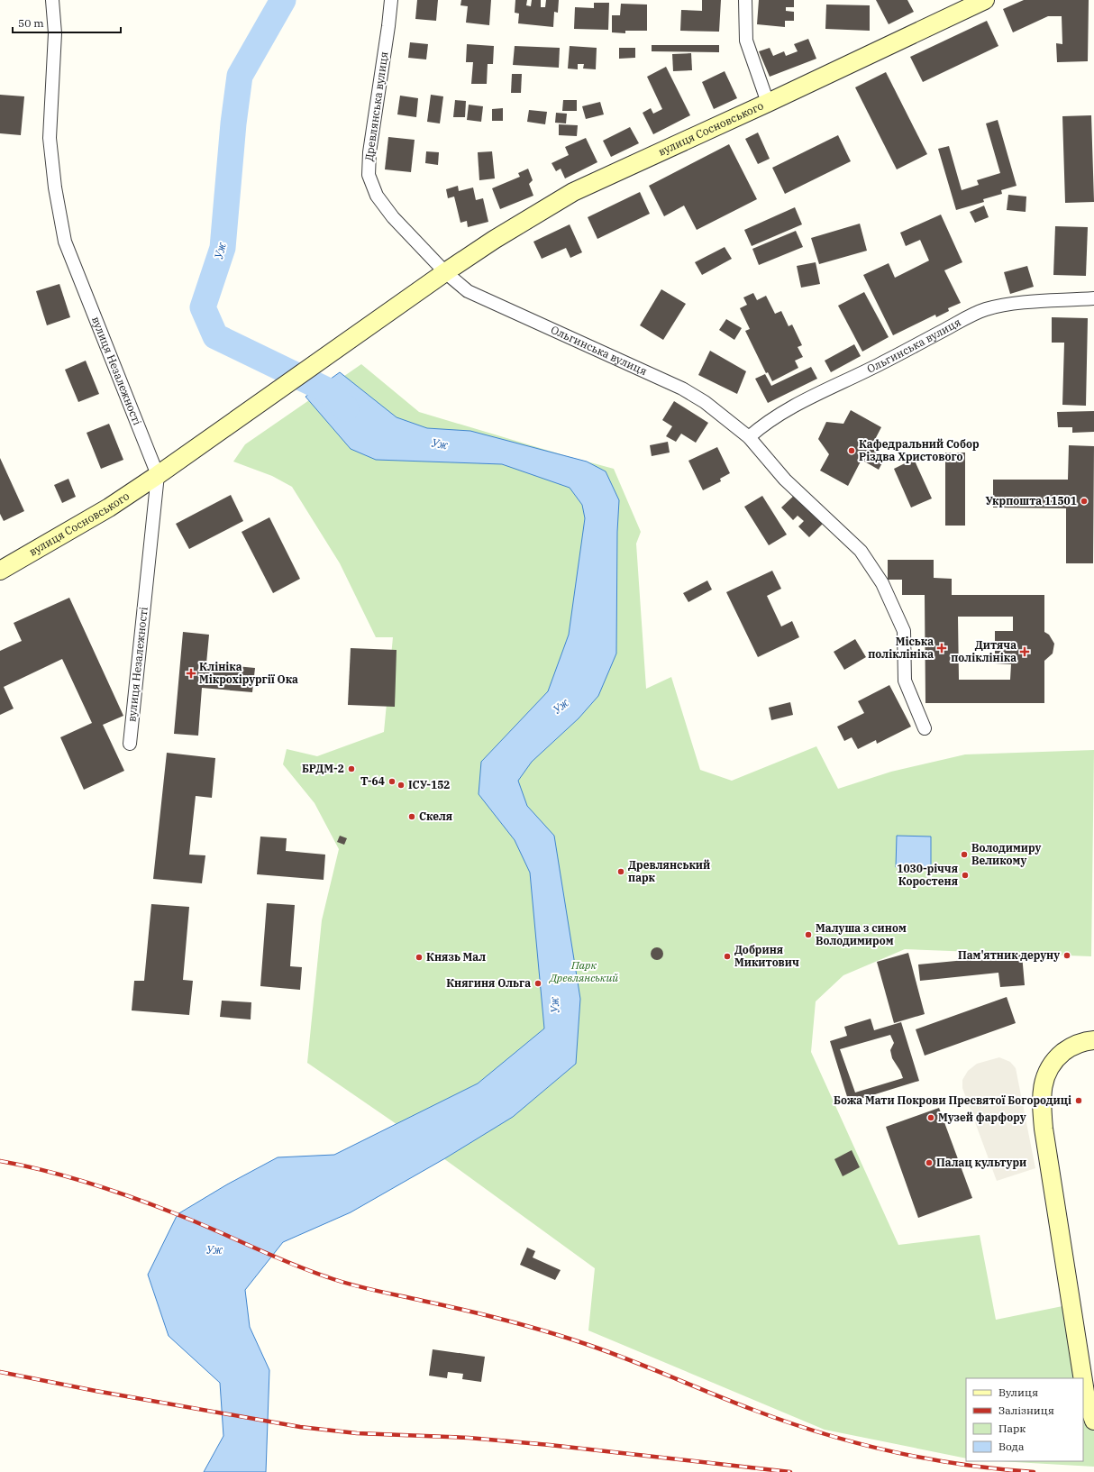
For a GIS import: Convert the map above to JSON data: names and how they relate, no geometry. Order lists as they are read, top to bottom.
{
  "streets": {
    "street": [
      "Древлянська вулиця",
      "вулиця Сосновського",
      "Ольгинська вулиця",
      "вулиця Незалежності"
    ]
  },
  "crossings": [
    ["Древлянська вулиця", "вулиця Сосновського"],
    ["Древлянська вулиця", "Ольгинська вулиця"],
    ["вулиця Сосновського", "Ольгинська вулиця"],
    ["вулиця Сосновського", "вулиця Незалежності"]
  ],
  "water": ["Уж"],
  "parks": ["Парк Древлянський"],
  "places": {
    "other": [
      "Кафедральний Собор Різдва Христового",
      "Укрпошта 11501",
      "БРДМ-2",
      "Т-64",
      "ІСУ-152",
      "Скеля",
      "Володимиру Великому",
      "Древлянський парк",
      "1030-річчя Коростеня",
      "Малуша з сином Володимиром",
      "Пам'ятник деруну",
      "Добриня Микитович",
      "Князь Мал",
      "Княгиня Ольга",
      "Божа Мати Покрови Пресвятої Богородиці",
      "Музей фарфору",
      "Палац культури"
    ],
    "health": ["Міська поліклініка", "Дитяча поліклініка", "Клініка Мікрохірургії Ока"]
  },
  "legend": [
    "Вулиця",
    "Залізниця",
    "Парк",
    "Вода"
  ],
  "scale_bar": "50 m"
}
